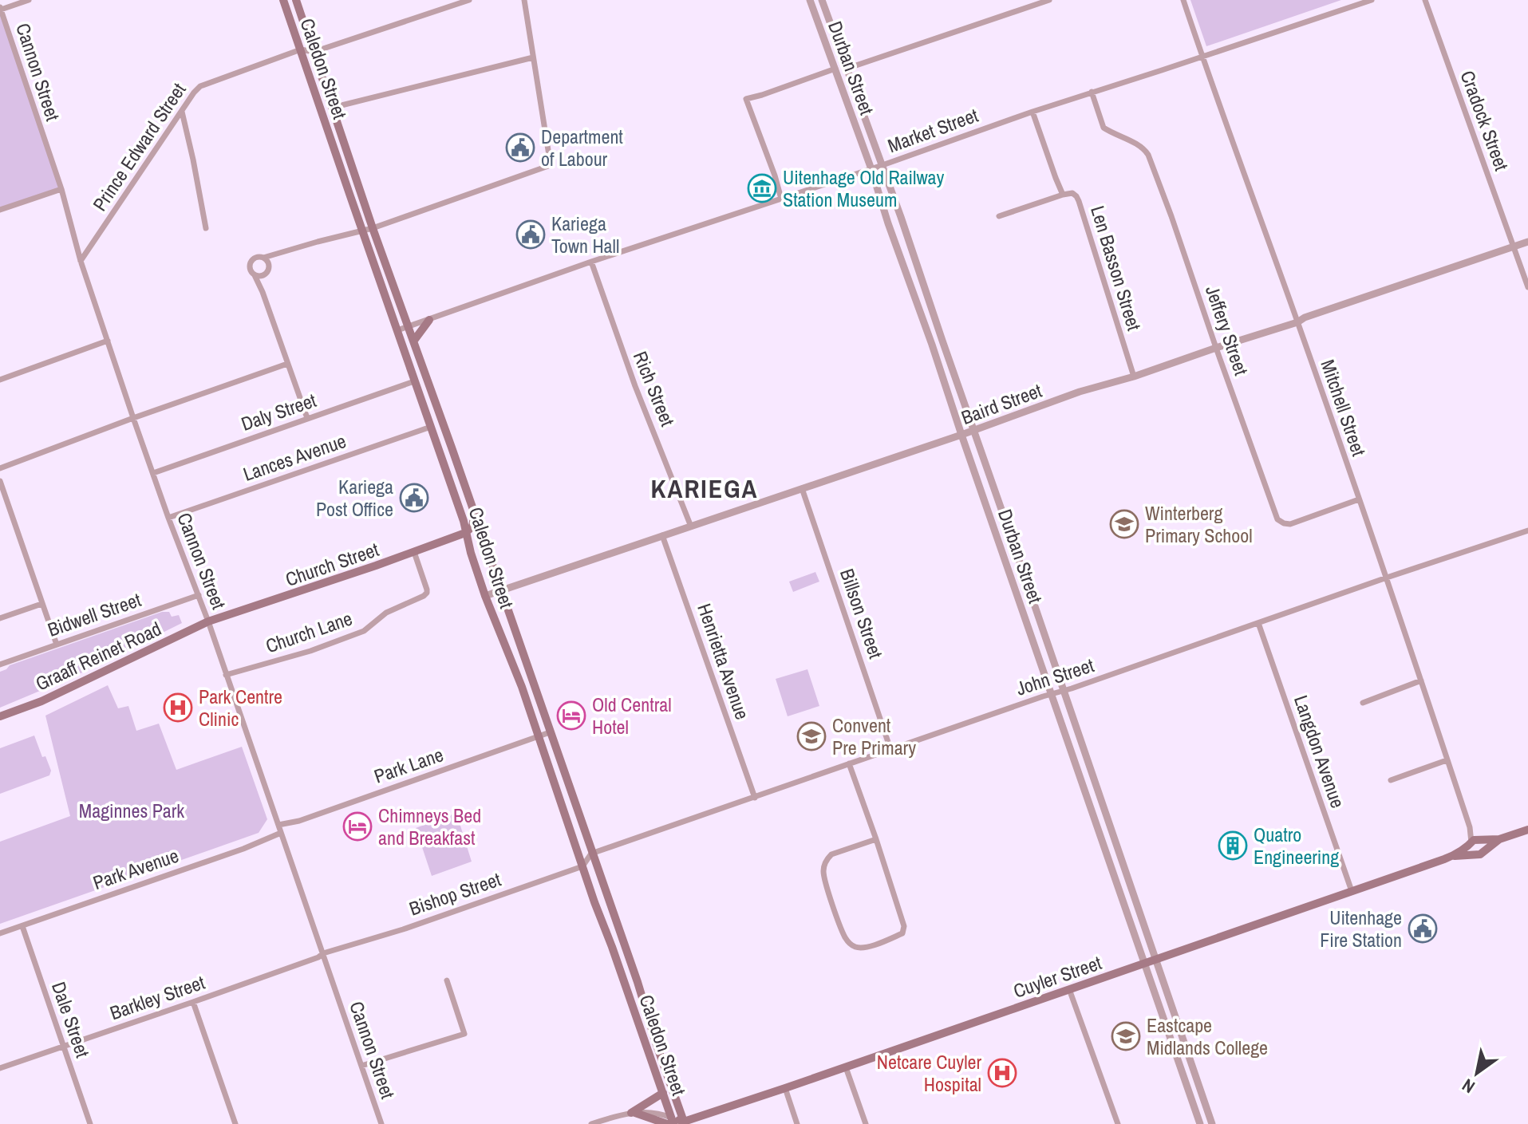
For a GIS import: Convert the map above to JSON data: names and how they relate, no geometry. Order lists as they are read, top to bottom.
{
  "streets": {
    "main road": [
      "Caledon Street",
      "Church Street",
      "Graaff Reinet Road",
      "Cuyler Street"
    ],
    "street": [
      "Durban Street",
      "Cannon Street",
      "Cradock Street",
      "Market Street",
      "Prince Edward Street",
      "Len Basson Street",
      "Jeffery Street",
      "Rich Street",
      "Baird Street",
      "Mitchell Street",
      "Daly Street",
      "Lances Avenue",
      "Billson Street",
      "Bidwell Street",
      "Church Lane",
      "Henrietta Avenue",
      "John Street",
      "Langdon Avenue",
      "Park Lane",
      "Park Avenue",
      "Bishop Street",
      "Barkley Street",
      "Dale Street"
    ]
  },
  "crossings": [
    ["Durban Street", "Market Street"],
    ["Durban Street", "Baird Street"],
    ["Durban Street", "John Street"],
    ["Durban Street", "Cuyler Street"],
    ["Caledon Street", "Market Street"],
    ["Caledon Street", "Prince Edward Street"],
    ["Caledon Street", "Baird Street"],
    ["Caledon Street", "Daly Street"],
    ["Caledon Street", "Lances Avenue"],
    ["Caledon Street", "Church Street"],
    ["Caledon Street", "John Street"],
    ["Caledon Street", "Park Lane"],
    ["Caledon Street", "Bishop Street"],
    ["Caledon Street", "Cuyler Street"],
    ["Cannon Street", "Prince Edward Street"],
    ["Cannon Street", "Daly Street"],
    ["Cannon Street", "Lances Avenue"],
    ["Cannon Street", "Church Street"],
    ["Cannon Street", "Bidwell Street"],
    ["Cannon Street", "Church Lane"],
    ["Cannon Street", "Graaff Reinet Road"],
    ["Cannon Street", "Park Lane"],
    ["Cannon Street", "Park Avenue"],
    ["Cannon Street", "Bishop Street"],
    ["Cannon Street", "Barkley Street"],
    ["Cradock Street", "Baird Street"],
    ["Market Street", "Len Basson Street"],
    ["Market Street", "Jeffery Street"],
    ["Market Street", "Rich Street"],
    ["Market Street", "Mitchell Street"],
    ["Len Basson Street", "Baird Street"],
    ["Jeffery Street", "Baird Street"],
    ["Jeffery Street", "Mitchell Street"],
    ["Rich Street", "Baird Street"],
    ["Baird Street", "Mitchell Street"],
    ["Baird Street", "Billson Street"],
    ["Baird Street", "Henrietta Avenue"],
    ["Mitchell Street", "John Street"],
    ["Mitchell Street", "Cuyler Street"],
    ["Church Street", "Church Lane"],
    ["Church Street", "Graaff Reinet Road"],
    ["Billson Street", "John Street"],
    ["Henrietta Avenue", "John Street"],
    ["John Street", "Langdon Avenue"],
    ["Langdon Avenue", "Cuyler Street"],
    ["Park Avenue", "Dale Street"],
    ["Bishop Street", "Barkley Street"],
    ["Barkley Street", "Dale Street"]
  ],
  "districts": ["KARIEGA"],
  "parks": ["Maginnes Park"],
  "places": {
    "public building": [
      "Department of Labour",
      "Kariega Town Hall",
      "Kariega Post Office",
      "Uitenhage Fire Station"
    ],
    "museum": ["Uitenhage Old Railway Station Museum"],
    "school or university": ["Winterberg Primary School", "Convent Pre Primary", "Eastcape Midlands College"],
    "hospital": ["Park Centre Clinic", "Netcare Cuyler Hospital"],
    "hotel": ["Old Central Hotel", "Chimneys Bed and Breakfast"],
    "building": ["Quatro Engineering"]
  },
  "north": "bottom left"
}
